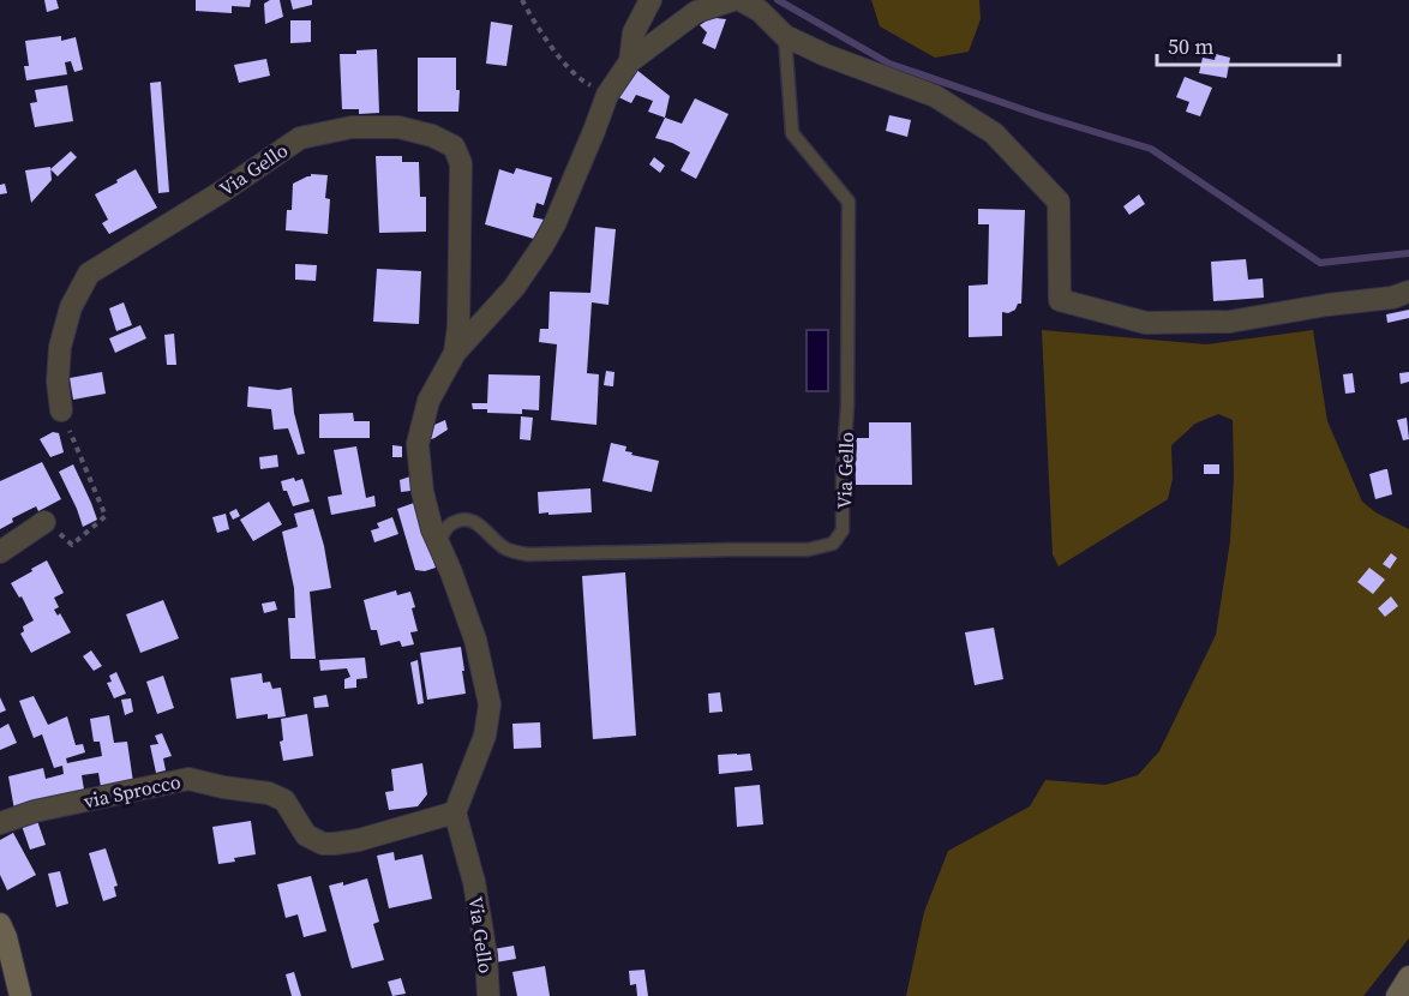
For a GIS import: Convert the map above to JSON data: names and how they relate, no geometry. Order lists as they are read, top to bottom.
{
  "streets": {
    "street": ["Via Gello", "via Sprocco"]
  },
  "crossings": [
    ["Via Gello", "via Sprocco"]
  ],
  "scale_bar": "50 m"
}
